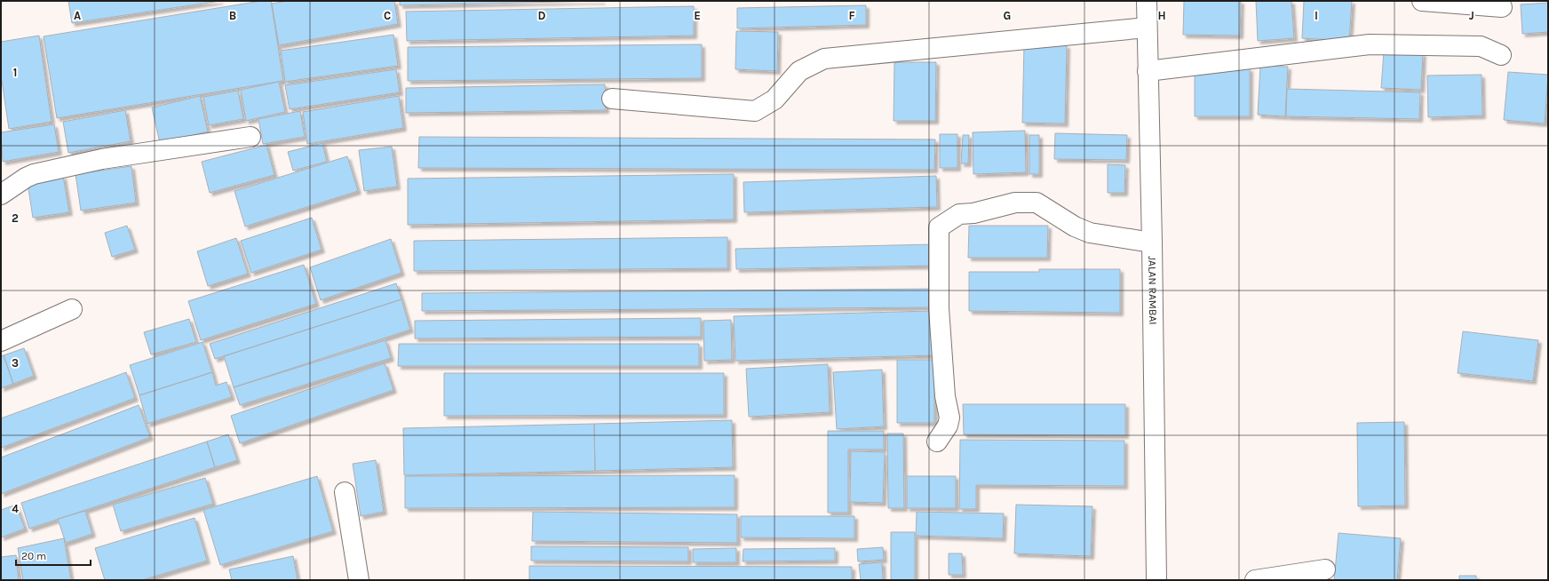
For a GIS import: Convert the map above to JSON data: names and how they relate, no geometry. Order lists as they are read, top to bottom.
{
  "streets": {
    "street": ["JALAN RAMBAI"]
  },
  "scale_bar": "20 m",
  "grid": {
    "columns": [
      "A",
      "B",
      "C",
      "D",
      "E",
      "F",
      "G",
      "H",
      "I",
      "J"
    ],
    "rows": [
      "1",
      "2",
      "3",
      "4"
    ]
  }
}
